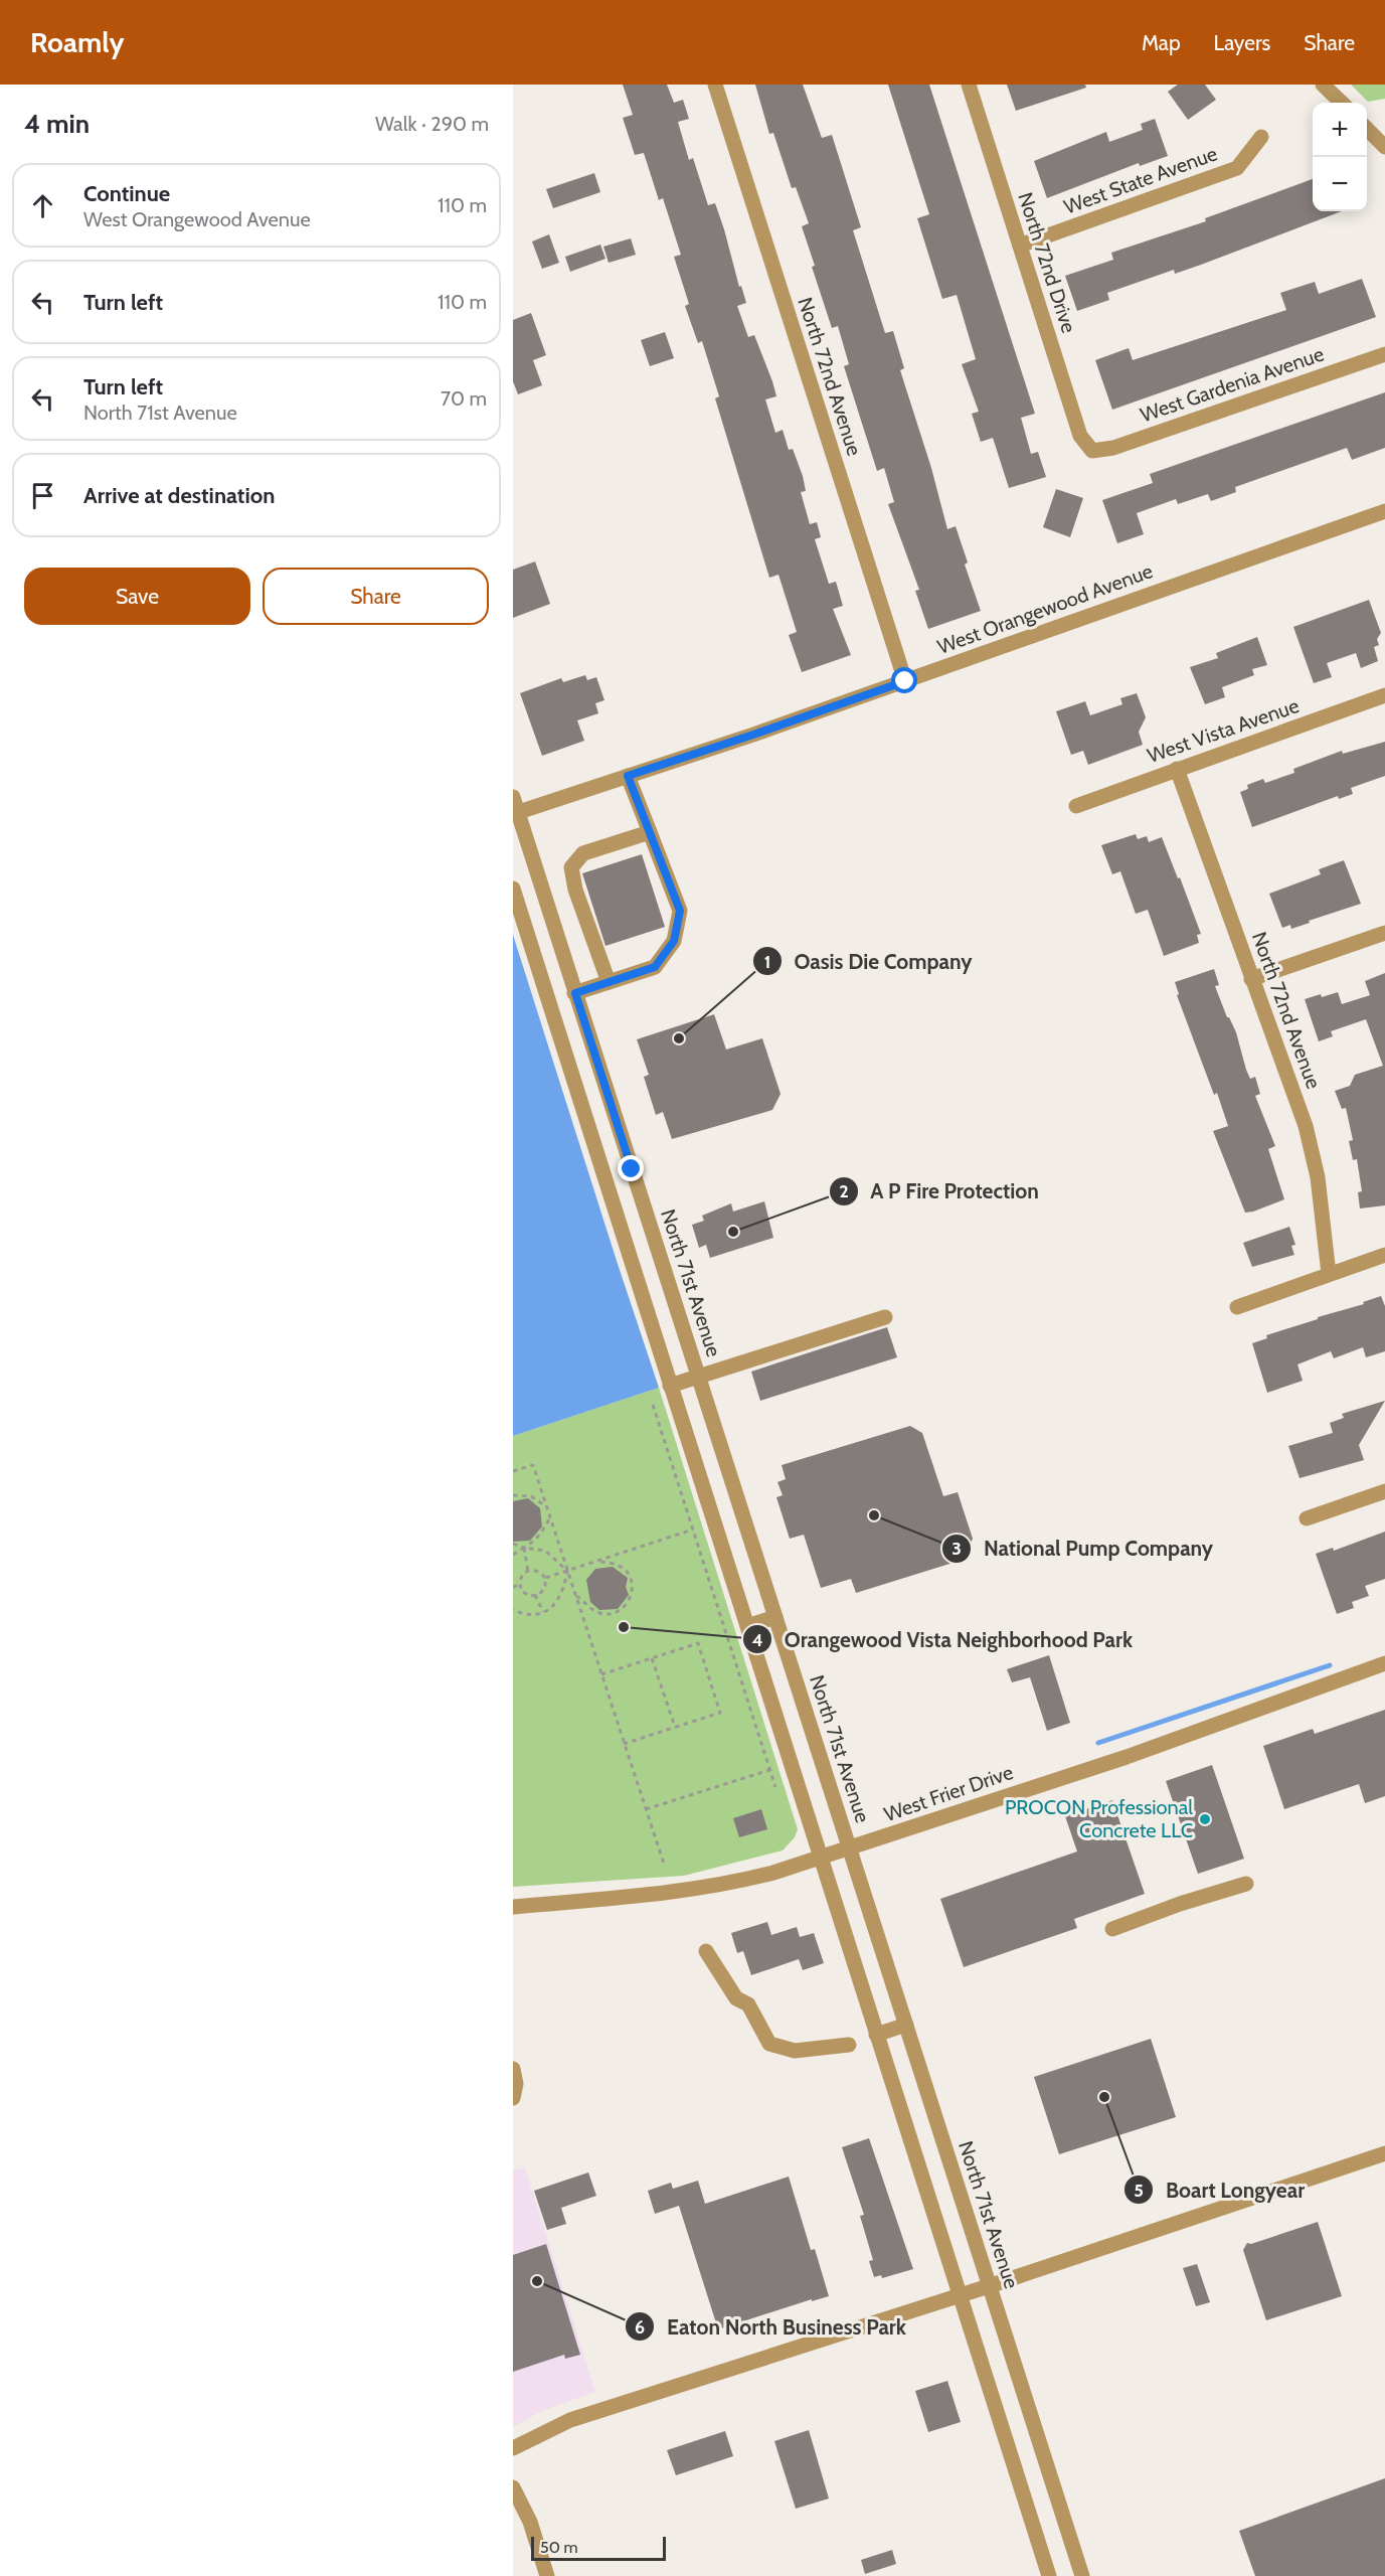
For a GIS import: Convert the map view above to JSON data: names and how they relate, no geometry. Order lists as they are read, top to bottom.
{
  "streets": {
    "street": [
      "West State Avenue",
      "North 72nd Drive",
      "North 72nd Avenue",
      "West Gardenia Avenue",
      "West Orangewood Avenue",
      "West Vista Avenue",
      "North 71st Avenue",
      "West Frier Drive"
    ]
  },
  "crossings": [
    ["West State Avenue", "North 72nd Drive"],
    ["North 72nd Drive", "West Gardenia Avenue"],
    ["North 72nd Avenue", "West Orangewood Avenue"],
    ["North 72nd Avenue", "West Vista Avenue"],
    ["West Orangewood Avenue", "North 71st Avenue"],
    ["North 71st Avenue", "West Frier Drive"]
  ],
  "places": [
    "Oasis Die Company",
    "A P Fire Protection",
    "National Pump Company",
    "Orangewood Vista Neighborhood Park",
    "PROCON Professional Concrete LLC",
    "Boart Longyear",
    "Eaton North Business Park"
  ],
  "scale_bar": "50 m",
  "page": {
    "header": "Roamly",
    "nav": ["Map", "Layers", "Share"],
    "heading": ["4 min", "Walk · 290 m"],
    "map_buttons": ["+", "−"],
    "list": [
      ["Continue", "West Orangewood Avenue", "110 m"],
      ["Turn left", "110 m"],
      ["Turn left", "North 71st Avenue", "70 m"],
      "Arrive at destination"
    ],
    "buttons": ["Save", "Share"],
    "scale": "50 m"
  }
}
